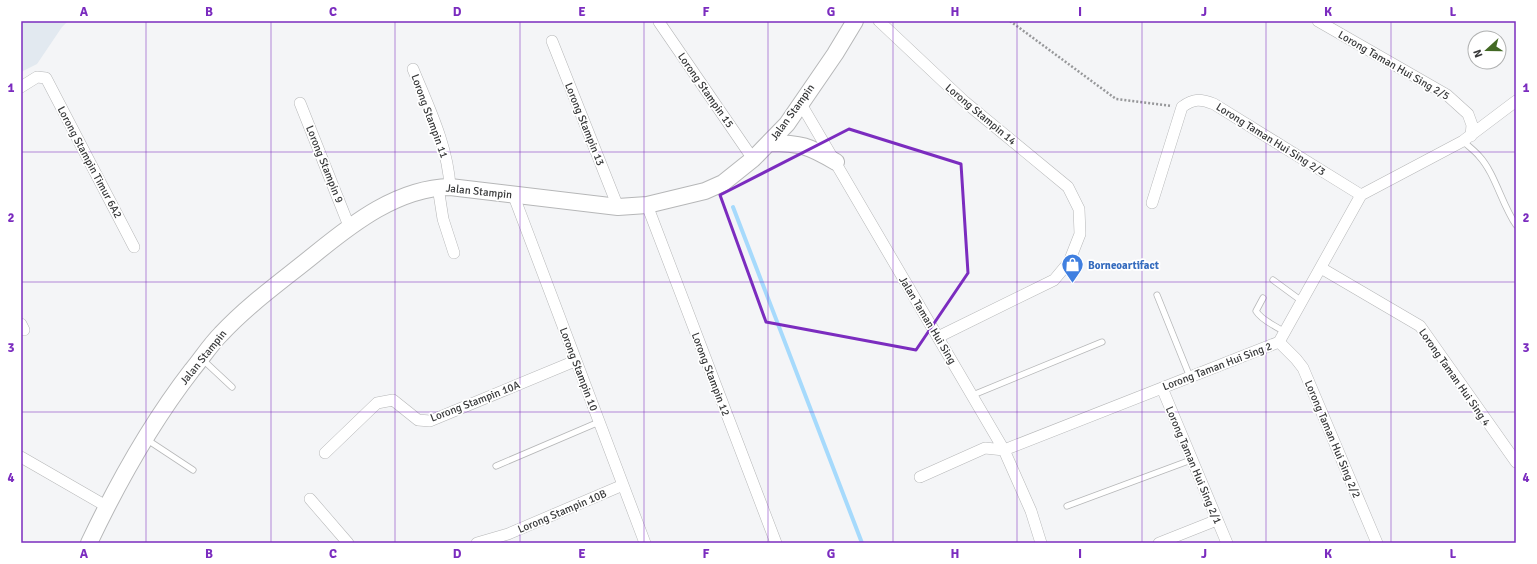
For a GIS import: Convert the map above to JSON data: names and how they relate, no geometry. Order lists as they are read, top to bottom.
{
  "streets": {
    "street": [
      "Lorong Taman Hui Sing 2/5",
      "Lorong Stampin 15",
      "Jalan Stampin",
      "Lorong Stampin 14",
      "Lorong Stampin 11",
      "Lorong Stampin 13",
      "Lorong Taman Hui Sing 2/3",
      "Lorong Stampin Timur 6A2",
      "Lorong Stampin 9",
      "Jalan Taman Hui Sing",
      "Lorong Taman Hui Sing 2",
      "Lorong Stampin 10",
      "Lorong Stampin 12",
      "Lorong Taman Hui Sing 4",
      "Lorong Stampin 10A",
      "Lorong Taman Hui Sing 2/2",
      "Lorong Taman Hui Sing 2/1",
      "Lorong Stampin 10B"
    ]
  },
  "crossings": [
    ["Lorong Stampin 15", "Jalan Stampin"],
    ["Jalan Stampin", "Lorong Stampin 11"],
    ["Jalan Stampin", "Lorong Stampin 13"],
    ["Jalan Stampin", "Lorong Stampin 9"],
    ["Jalan Stampin", "Jalan Taman Hui Sing"],
    ["Jalan Stampin", "Lorong Stampin 10"],
    ["Jalan Stampin", "Lorong Stampin 12"],
    ["Lorong Stampin 14", "Jalan Taman Hui Sing"],
    ["Jalan Taman Hui Sing", "Lorong Taman Hui Sing 2"],
    ["Lorong Taman Hui Sing 2", "Lorong Taman Hui Sing 2/2"],
    ["Lorong Taman Hui Sing 2", "Lorong Taman Hui Sing 2/1"],
    ["Lorong Stampin 10", "Lorong Stampin 10A"],
    ["Lorong Stampin 10", "Lorong Stampin 10B"]
  ],
  "places": {
    "shop": ["Borneoartifact"]
  },
  "north": "left",
  "grid": {
    "columns": [
      "A",
      "B",
      "C",
      "D",
      "E",
      "F",
      "G",
      "H",
      "I",
      "J",
      "K",
      "L"
    ],
    "rows": [
      "1",
      "2",
      "3",
      "4"
    ]
  }
}
